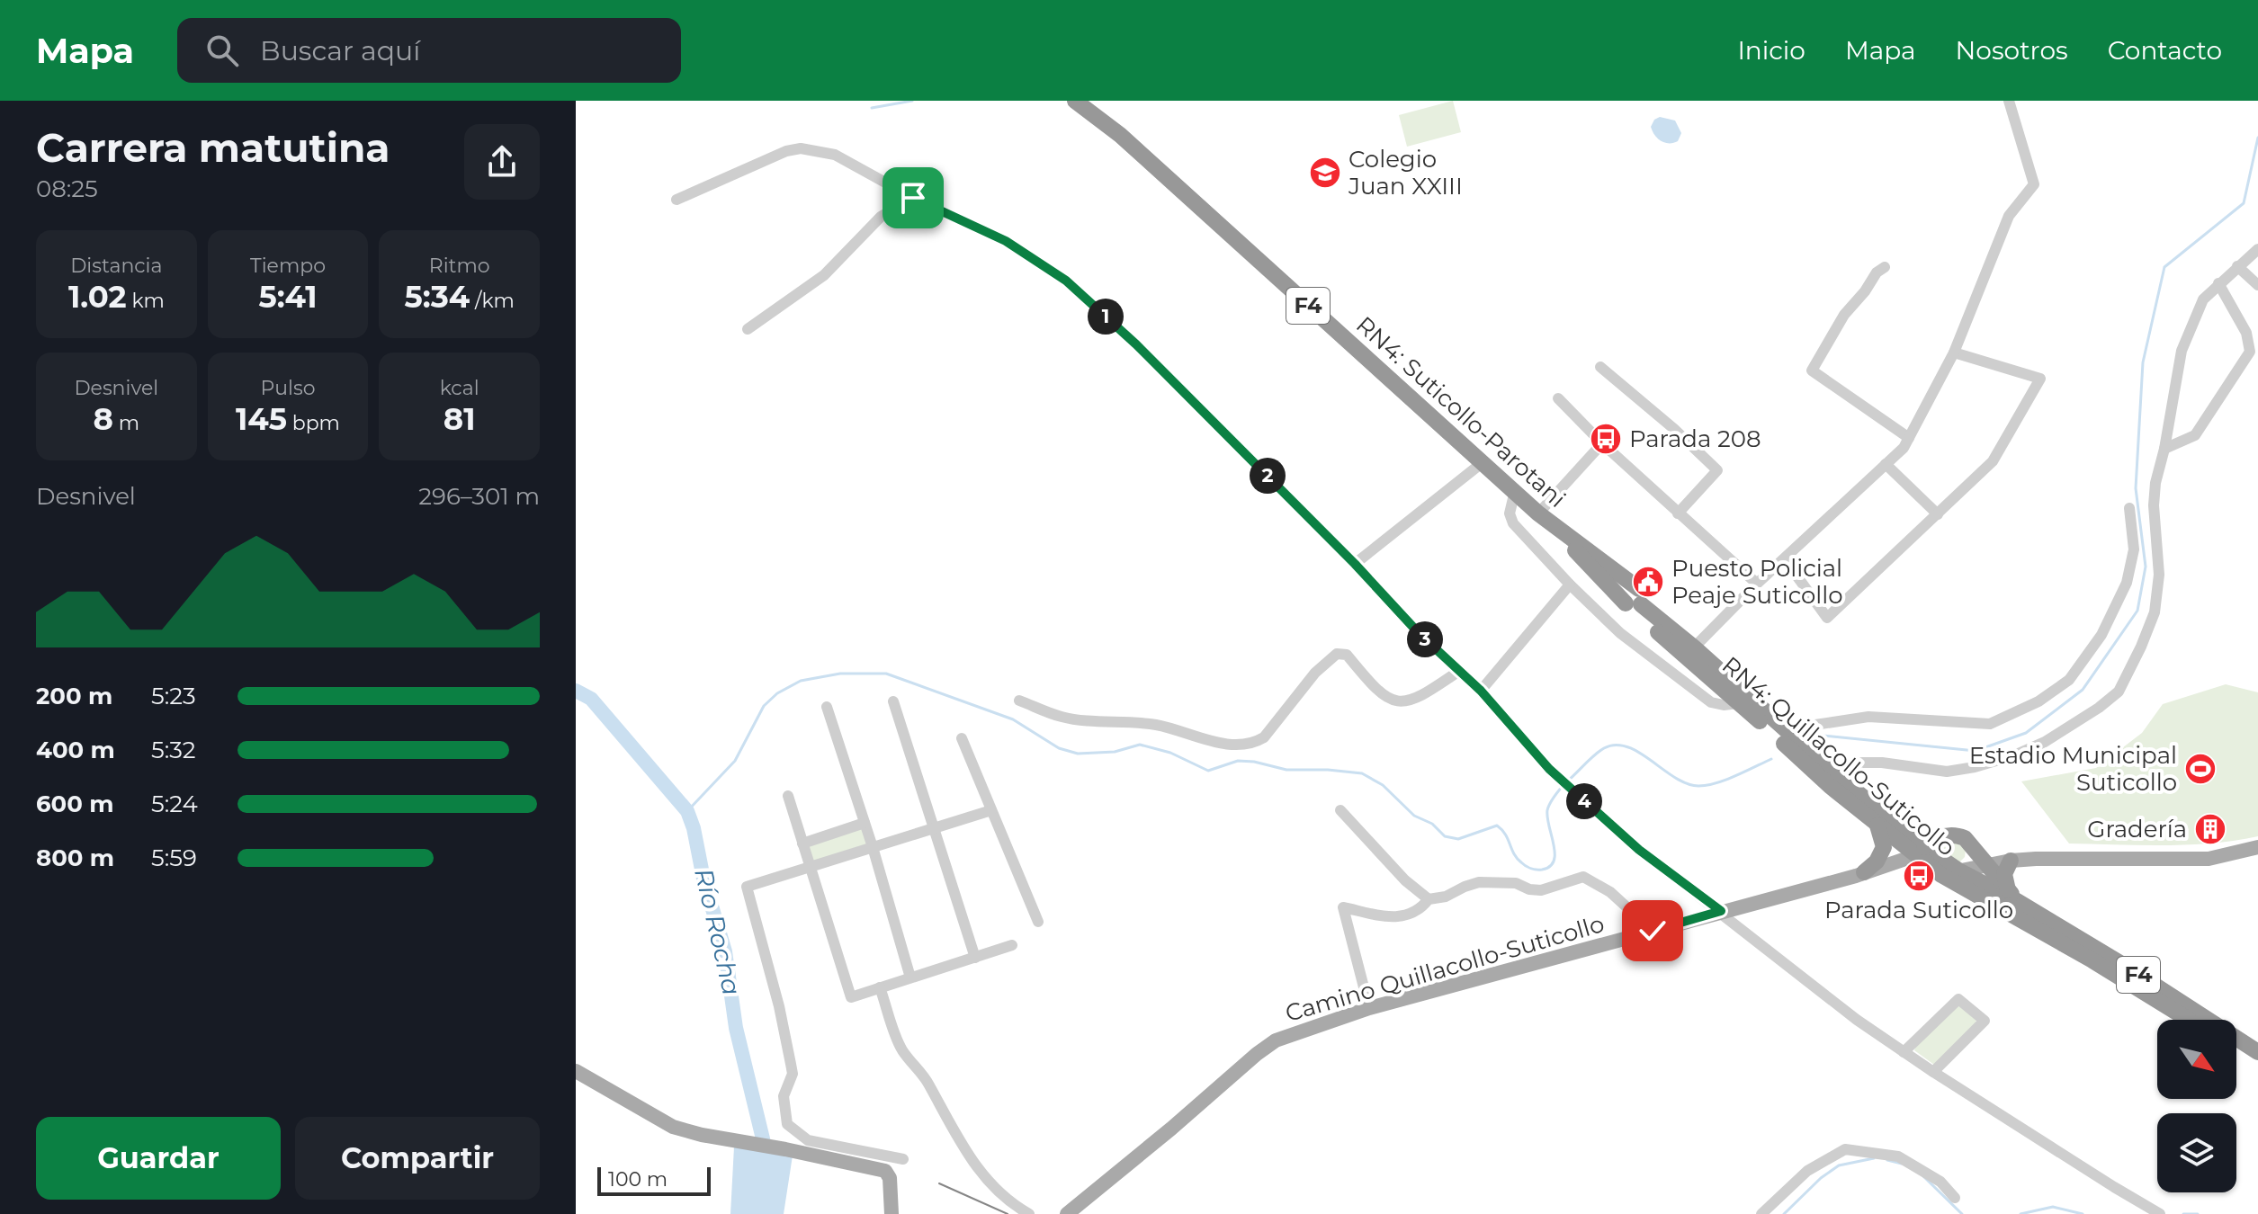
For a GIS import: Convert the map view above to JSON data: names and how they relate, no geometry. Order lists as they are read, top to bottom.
{
  "streets": {
    "highway": ["F4", "RN4: Suticollo-Parotani", "RN4: Quillacollo-Suticollo"],
    "main road": ["Camino Quillacollo-Suticollo"]
  },
  "crossings": [
    ["RN4: Suticollo-Parotani", "RN4: Quillacollo-Suticollo"],
    ["RN4: Quillacollo-Suticollo", "Camino Quillacollo-Suticollo"]
  ],
  "water": ["Río Rocha"],
  "places": {
    "school or university": ["Colegio Juan XXIII"],
    "bus stop": ["Parada 208", "Parada Suticollo"],
    "public building": ["Puesto Policial Peaje Suticollo"],
    "sports": ["Estadio Municipal Suticollo"],
    "building": ["Gradería"]
  },
  "scale_bar": "100 m",
  "north": "bottom right",
  "page": {
    "header": "Mapa",
    "search": "Buscar aquí",
    "nav": [
      "Inicio",
      "Mapa",
      "Nosotros",
      "Contacto"
    ],
    "heading": ["Carrera matutina", "08:25"],
    "stats": [
      ["Distancia", "1.02 km"],
      ["Tiempo", "5:41"],
      ["Ritmo", "5:34 /km"],
      ["Desnivel", "8 m"],
      ["Pulso", "145 bpm"],
      ["kcal", "81"]
    ],
    "pins": [
      "1",
      "2",
      "3",
      "4"
    ],
    "chart": ["Desnivel", "296–301 m"],
    "list": [
      {
        "name": "200 m",
        "note": "5:23"
      },
      {
        "name": "400 m",
        "note": "5:32"
      },
      {
        "name": "600 m",
        "note": "5:24"
      },
      {
        "name": "800 m",
        "note": "5:59"
      }
    ],
    "buttons": ["Guardar", "Compartir"],
    "scale": "100 m"
  }
}
